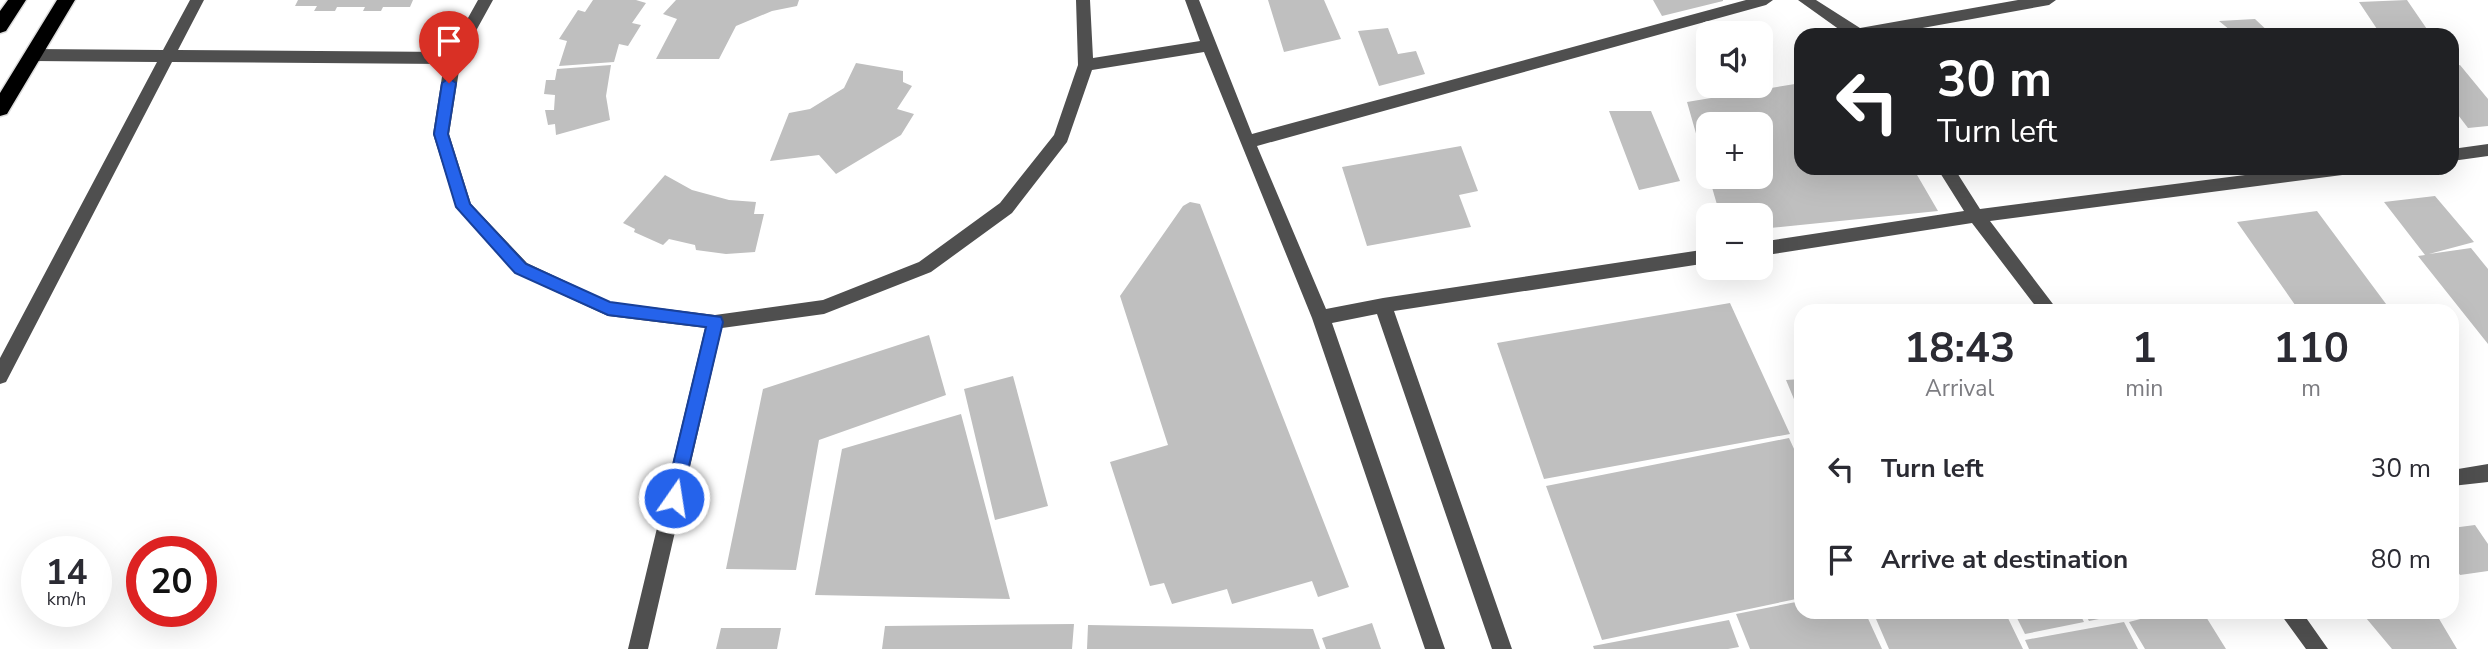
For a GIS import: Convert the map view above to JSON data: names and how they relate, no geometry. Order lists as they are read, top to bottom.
{
  "page": {
    "map_buttons": ["+", "−"],
    "turn": ["30 m", "Turn left"],
    "eta": [
      "18:43",
      "Arrival",
      "1",
      "min",
      "110",
      "m"
    ],
    "list": [
      {
        "name": "Turn left",
        "value": "30 m"
      },
      {
        "name": "Arrive at destination",
        "value": "80 m"
      }
    ],
    "speed": "14 km/h",
    "limit": "20"
  }
}
